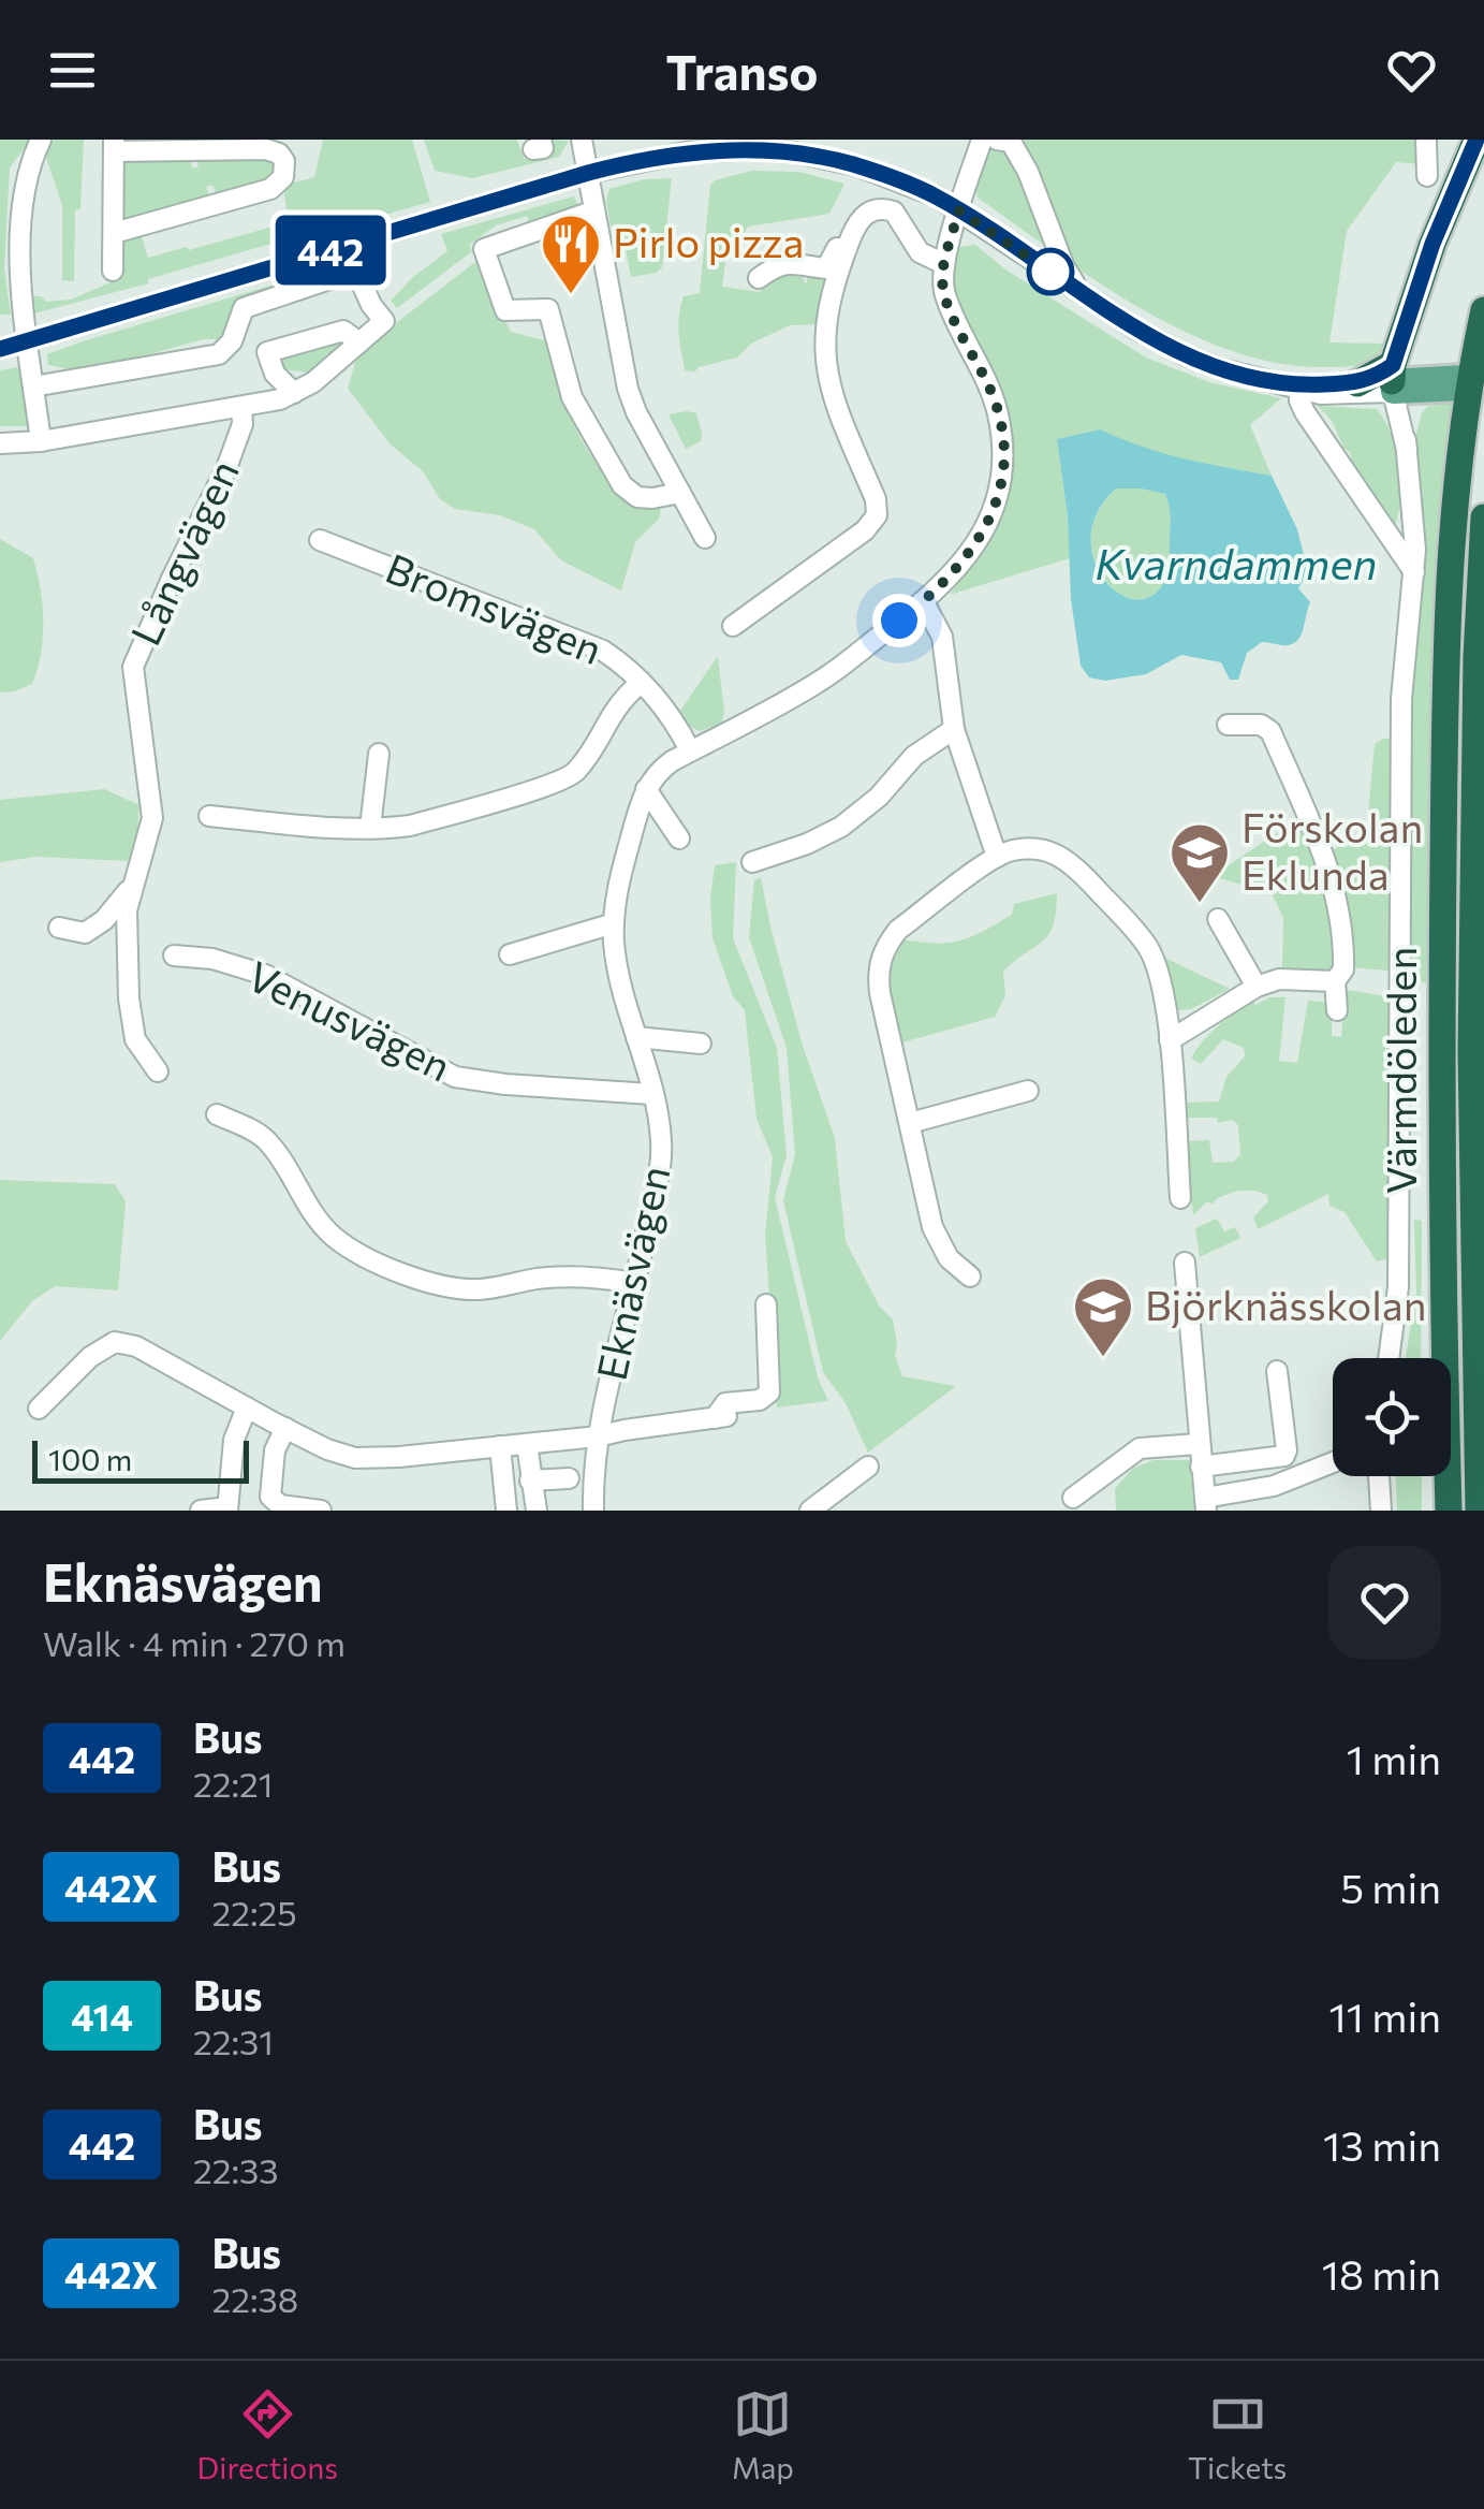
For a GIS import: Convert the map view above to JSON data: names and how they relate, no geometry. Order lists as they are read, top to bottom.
{
  "streets": {
    "highway": ["Värmdöleden"],
    "street": [
      "Långvägen",
      "Bromsvägen",
      "Venusvägen",
      "Eknäsvägen"
    ]
  },
  "crossings": [
    ["Venusvägen", "Eknäsvägen"]
  ],
  "water": ["Kvarndammen"],
  "places": {
    "restaurant": ["Pirlo pizza"],
    "school or university": ["Förskolan Eklunda", "Björknässkolan"]
  },
  "lines": ["bus line 442"],
  "scale_bar": "100 m",
  "page": {
    "header": "Transo",
    "on_map": "442",
    "scale": "100 m",
    "heading": ["Eknäsvägen", "Walk · 4 min · 270 m"],
    "list": [
      {
        "mark": "442",
        "name": "Bus",
        "note": "22:21",
        "value": "1 min"
      },
      {
        "mark": "442X",
        "name": "Bus",
        "note": "22:25",
        "value": "5 min"
      },
      {
        "mark": "414",
        "name": "Bus",
        "note": "22:31",
        "value": "11 min"
      },
      {
        "mark": "442",
        "name": "Bus",
        "note": "22:33",
        "value": "13 min"
      },
      {
        "mark": "442X",
        "name": "Bus",
        "note": "22:38",
        "value": "18 min"
      }
    ],
    "tabs": ["Directions", "Map", "Tickets"]
  }
}
